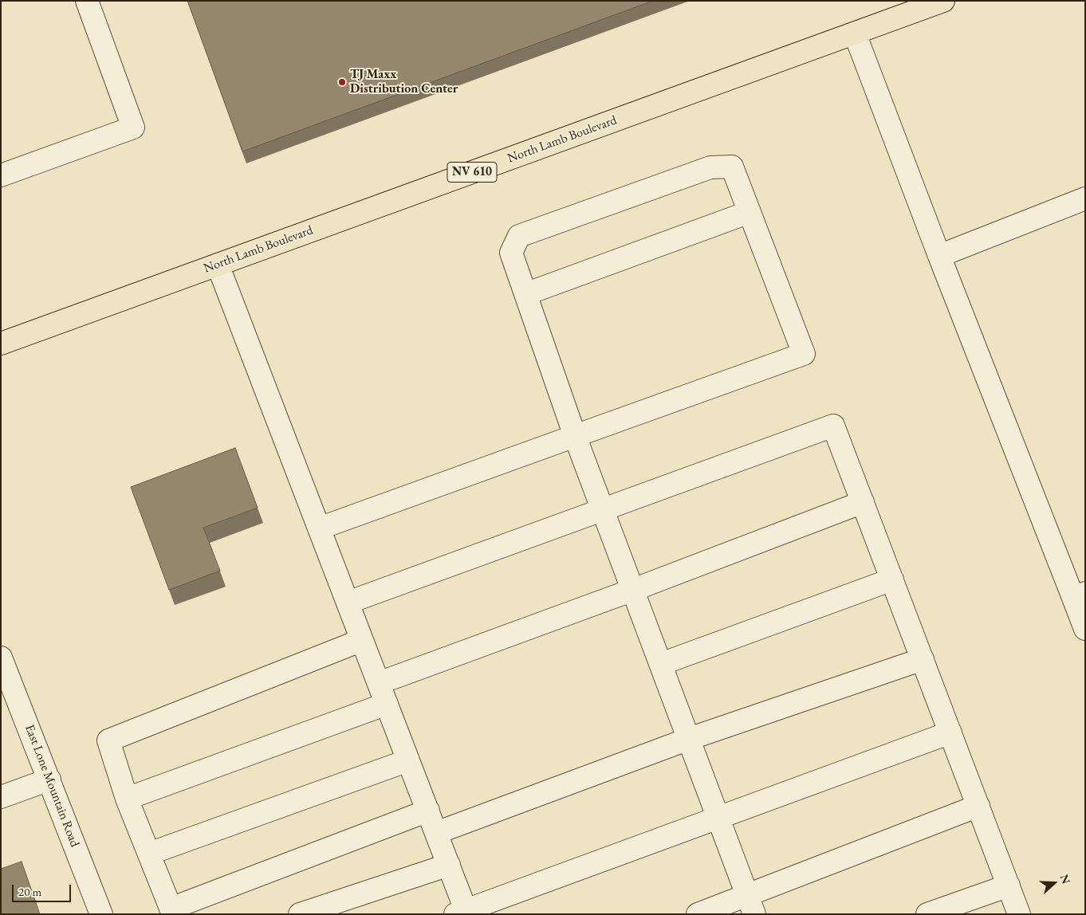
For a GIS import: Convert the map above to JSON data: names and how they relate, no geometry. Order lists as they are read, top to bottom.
{
  "streets": {
    "main road": ["North Lamb Boulevard", "NV 610"],
    "street": ["East Lone Mountain Road"]
  },
  "places": ["TJ Maxx Distribution Center"],
  "scale_bar": "20 m",
  "north": "right"
}
